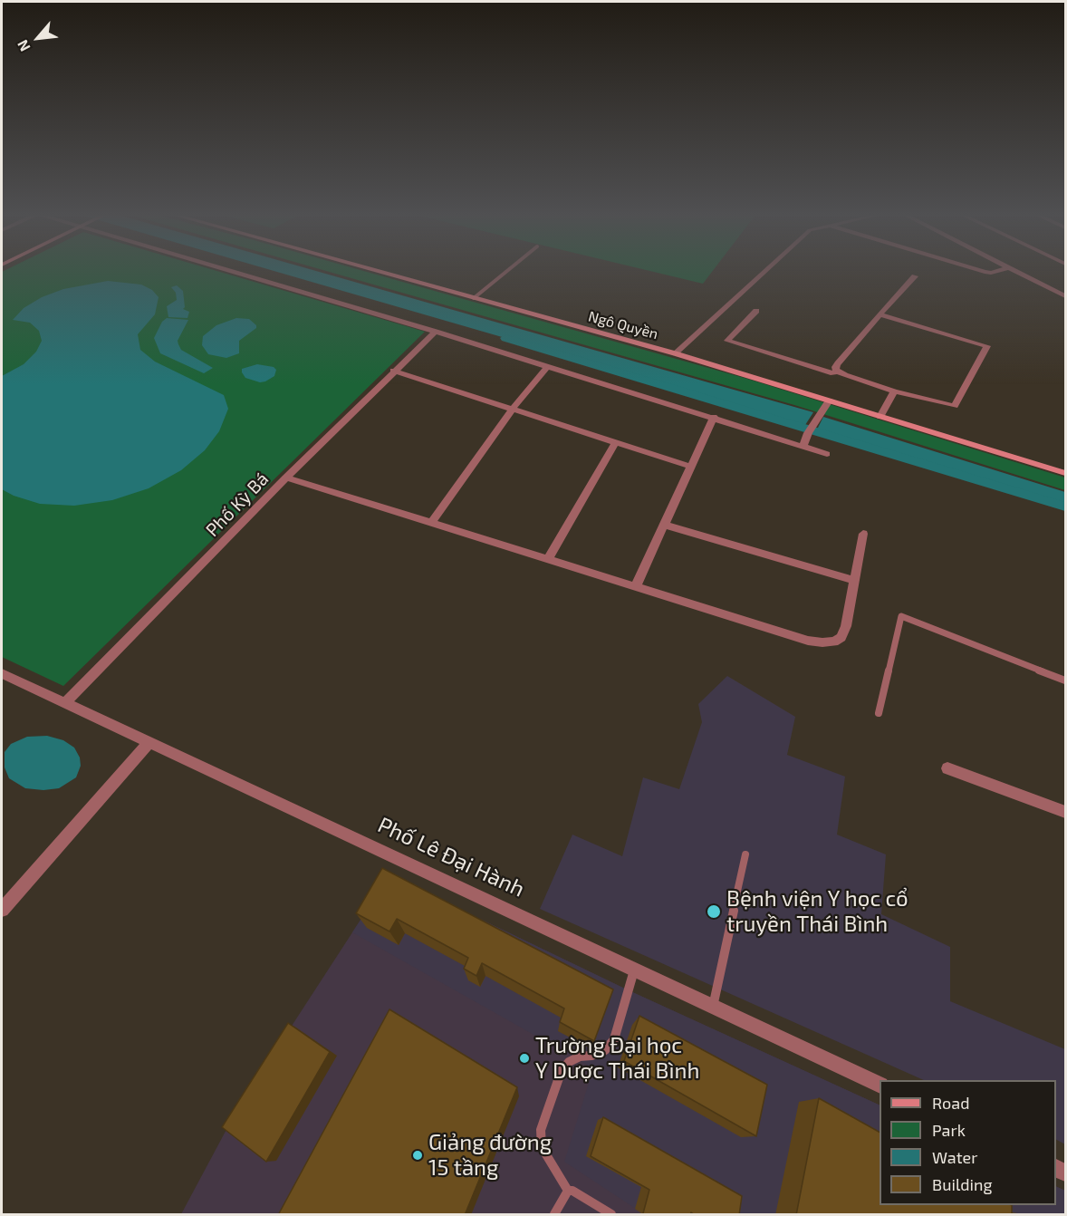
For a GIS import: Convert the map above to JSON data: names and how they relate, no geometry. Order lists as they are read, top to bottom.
{
  "streets": {
    "street": ["Ngô Quyền", "Phố Kỳ Bá", "Phố Lê Đại Hành"]
  },
  "crossings": [
    ["Phố Kỳ Bá", "Phố Lê Đại Hành"]
  ],
  "places": ["Bệnh viện Y học cổ truyền Thái Bình", "Trường Đại học Y Dược Thái Bình", "Giảng đường 15 tầng"],
  "legend": [
    "Road",
    "Park",
    "Water",
    "Building"
  ],
  "north": "bottom left"
}
